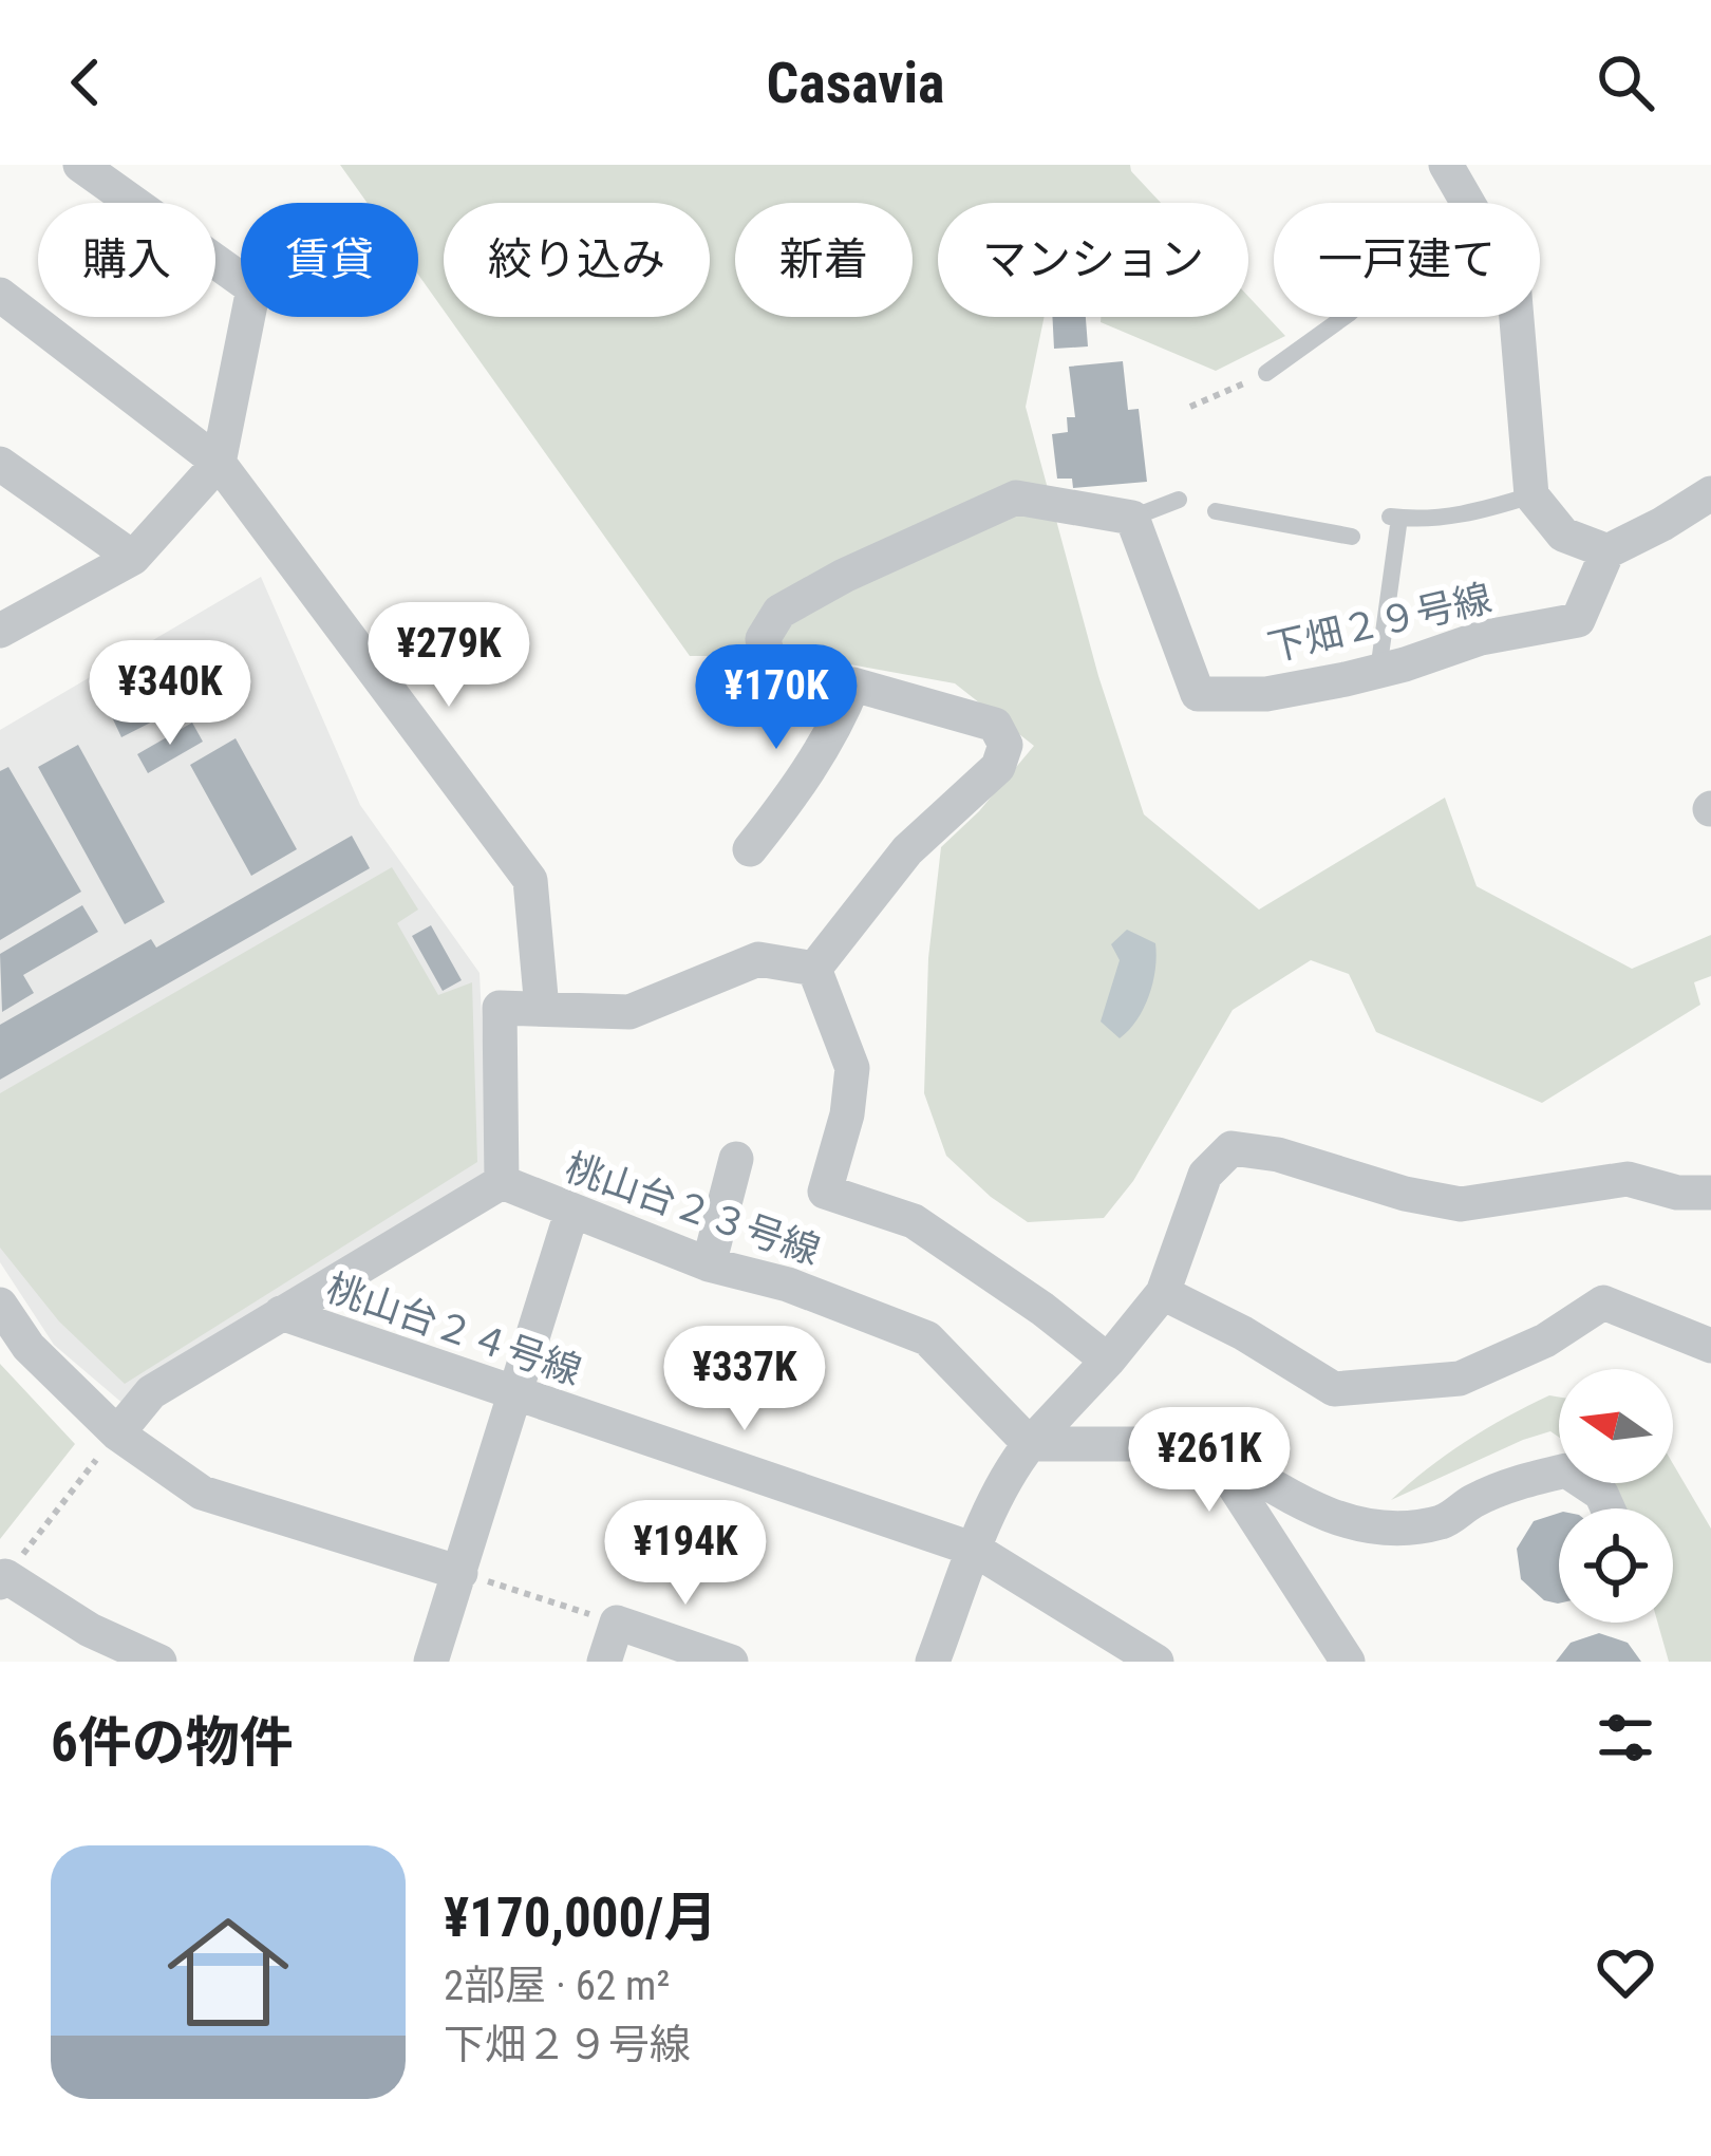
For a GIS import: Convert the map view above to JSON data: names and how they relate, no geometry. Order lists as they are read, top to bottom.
{
  "streets": {
    "street": ["下畑２９号線", "桃山台２３号線", "桃山台２４号線"]
  },
  "north": "left",
  "page": {
    "header": "Casavia",
    "chip": [
      "購入",
      "賃貸",
      "絞り込み",
      "新着",
      "マンション",
      "一戸建て"
    ],
    "price": [
      "¥279K",
      "¥340K",
      "¥170K",
      "¥337K",
      "¥261K",
      "¥194K"
    ],
    "heading": "6件の物件",
    "list": [
      {
        "name": "¥170,000/月",
        "note": "2部屋 · 62 m² · 下畑２９号線"
      }
    ]
  }
}
